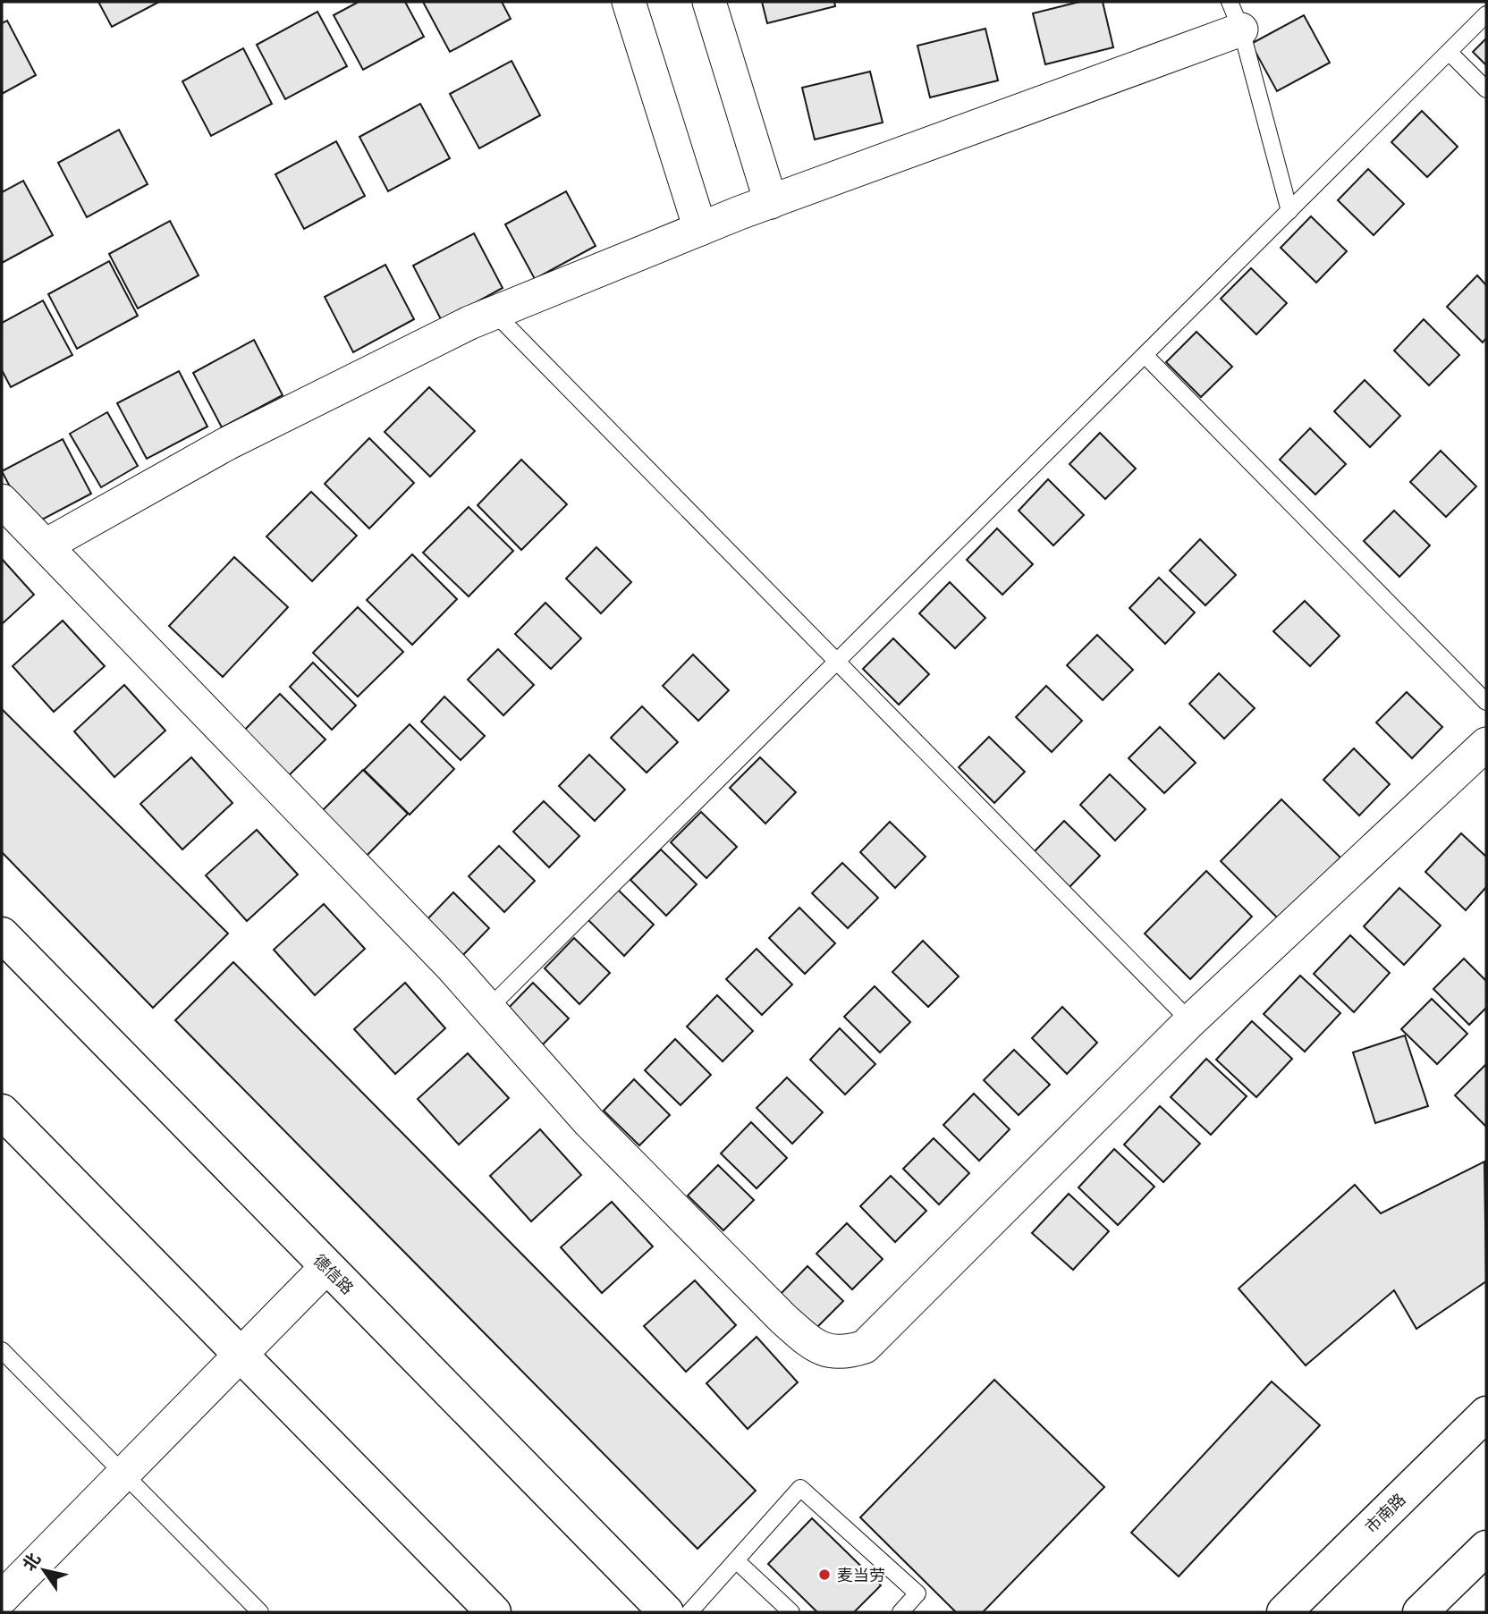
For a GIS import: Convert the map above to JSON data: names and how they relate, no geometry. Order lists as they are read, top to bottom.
{
  "streets": {
    "main road": ["德信路", "市南路"]
  },
  "places": ["麦当劳"],
  "north": "top left"
}
